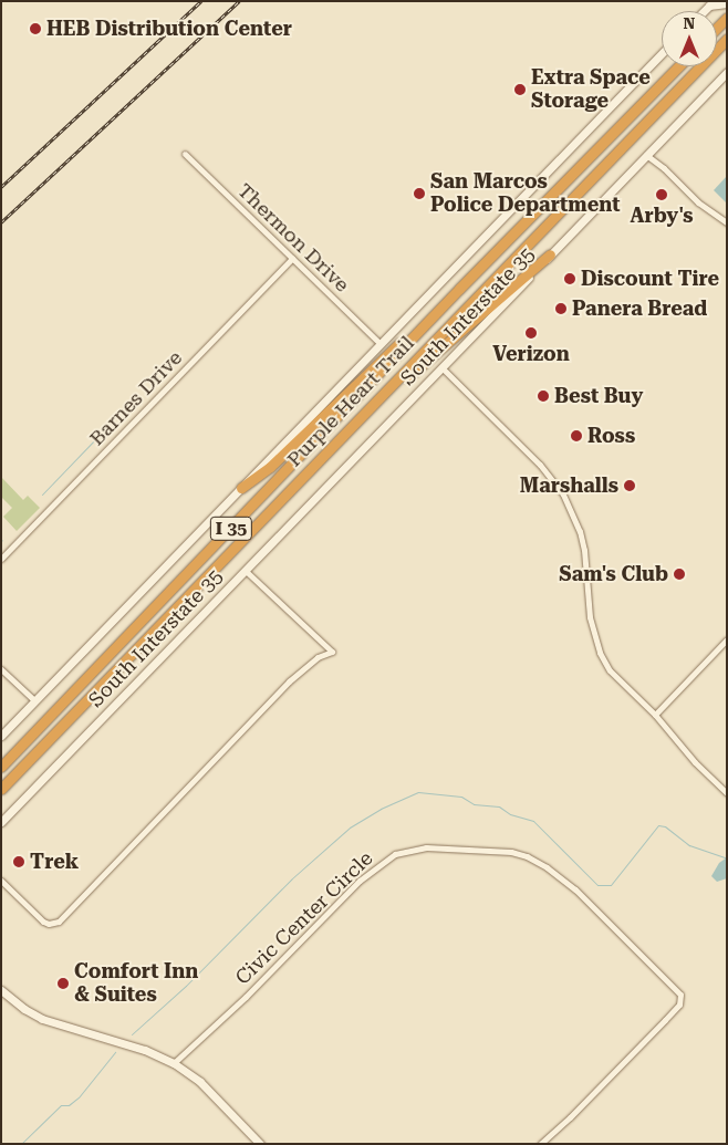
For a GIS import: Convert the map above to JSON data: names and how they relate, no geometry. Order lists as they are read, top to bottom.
{
  "streets": {
    "highway": ["Purple Heart Trail", "I 35"],
    "main road": ["South Interstate 35"],
    "street": ["Thermon Drive", "Barnes Drive", "Civic Center Circle"]
  },
  "crossings": [
    ["Thermon Drive", "Barnes Drive"]
  ],
  "places": [
    "HEB Distribution Center",
    "Extra Space Storage",
    "San Marcos Police Department",
    "Arby's",
    "Discount Tire",
    "Panera Bread",
    "Verizon",
    "Best Buy",
    "Ross",
    "Marshalls",
    "Sam's Club",
    "Trek",
    "Comfort Inn & Suites"
  ],
  "north": "top"
}
